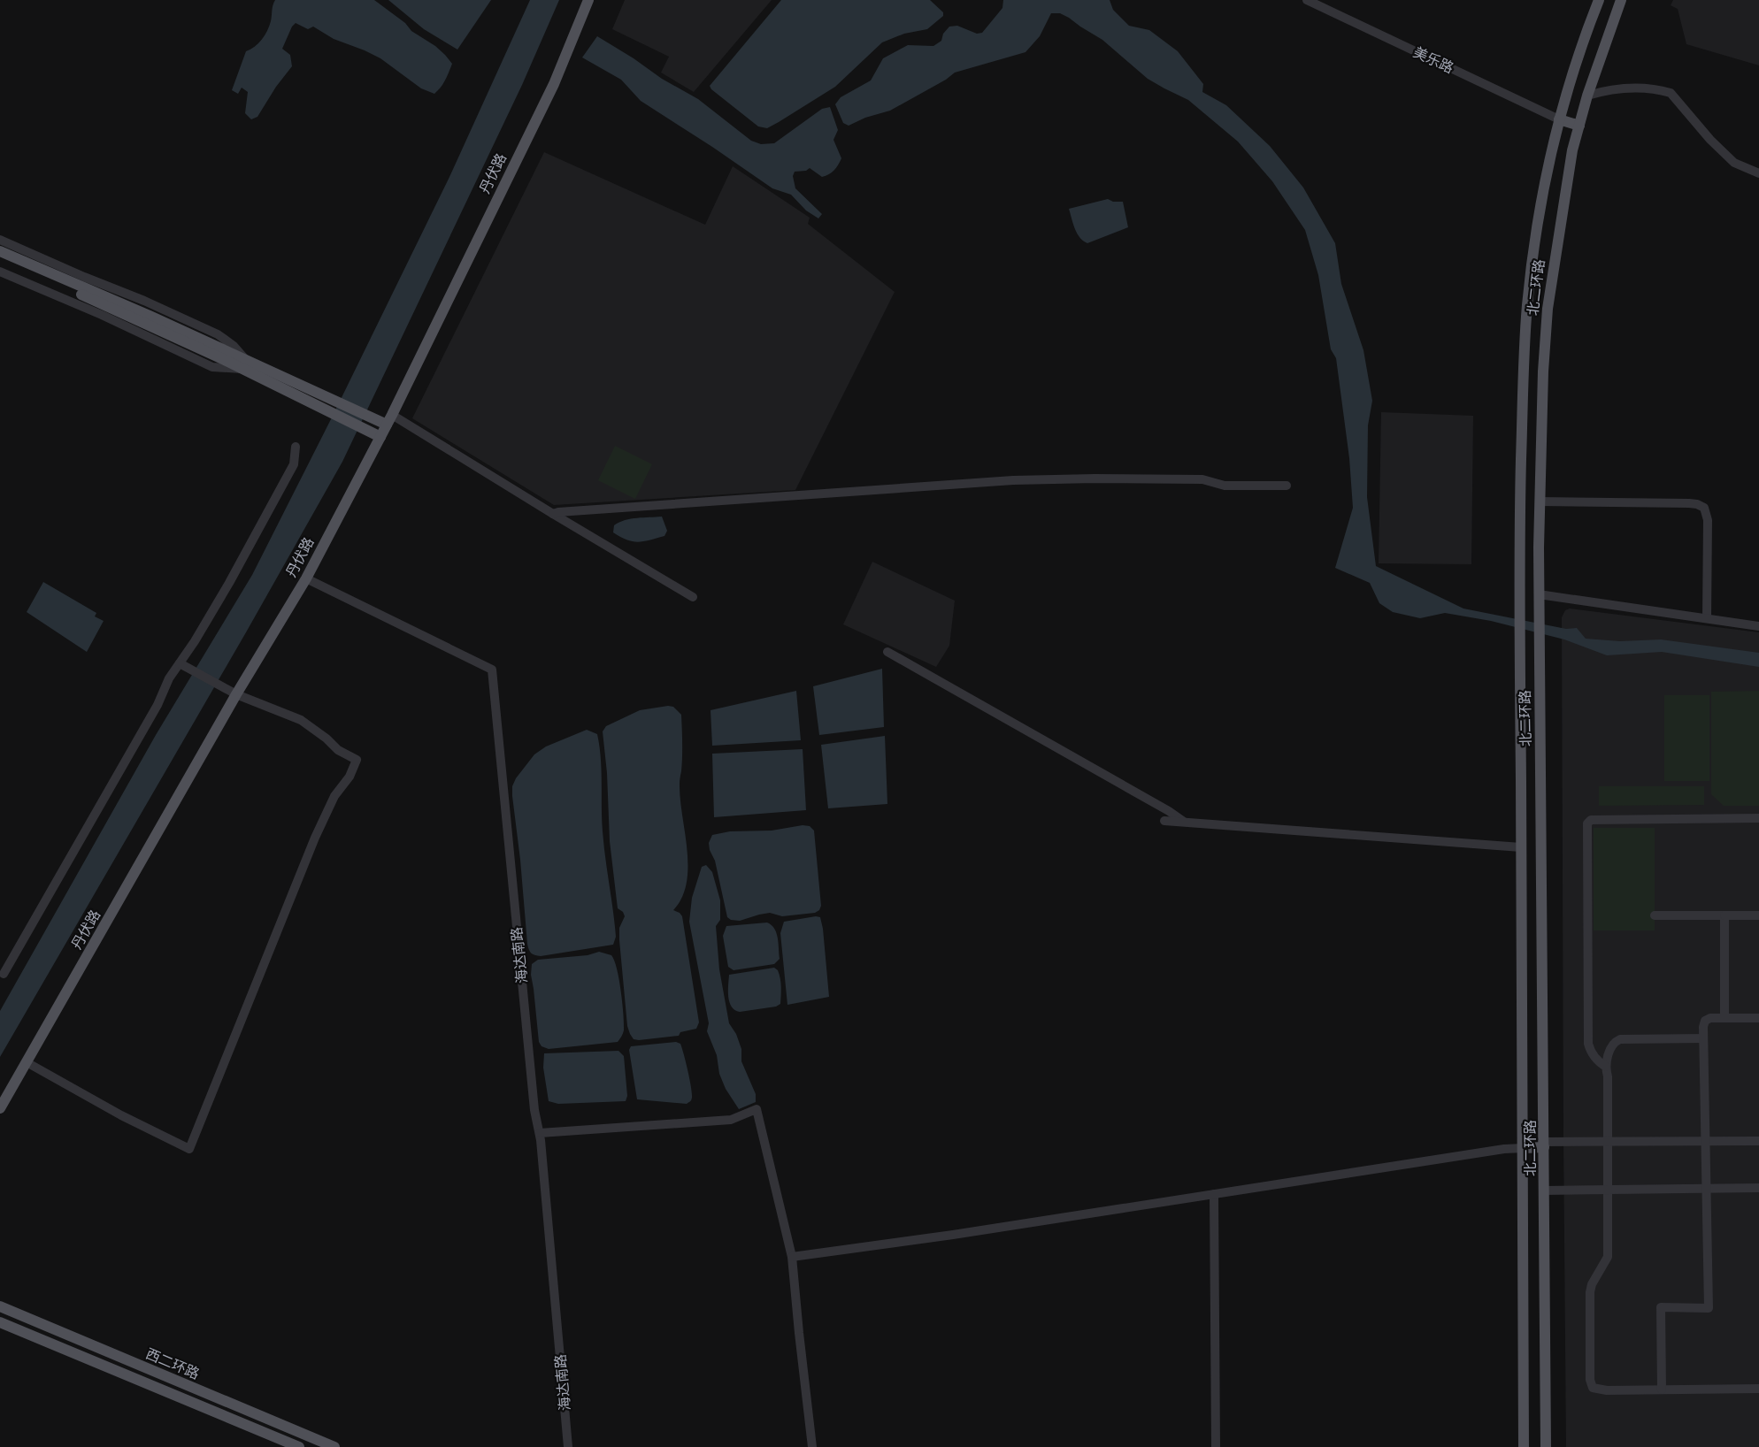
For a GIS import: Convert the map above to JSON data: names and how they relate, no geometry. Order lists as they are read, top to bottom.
{
  "streets": {
    "main road": ["丹伏路", "北二环路", "西二环路"],
    "street": ["美乐路", "海达南路"]
  },
  "crossings": [
    ["美乐路", "北二环路"],
    ["丹伏路", "海达南路"]
  ]
}
